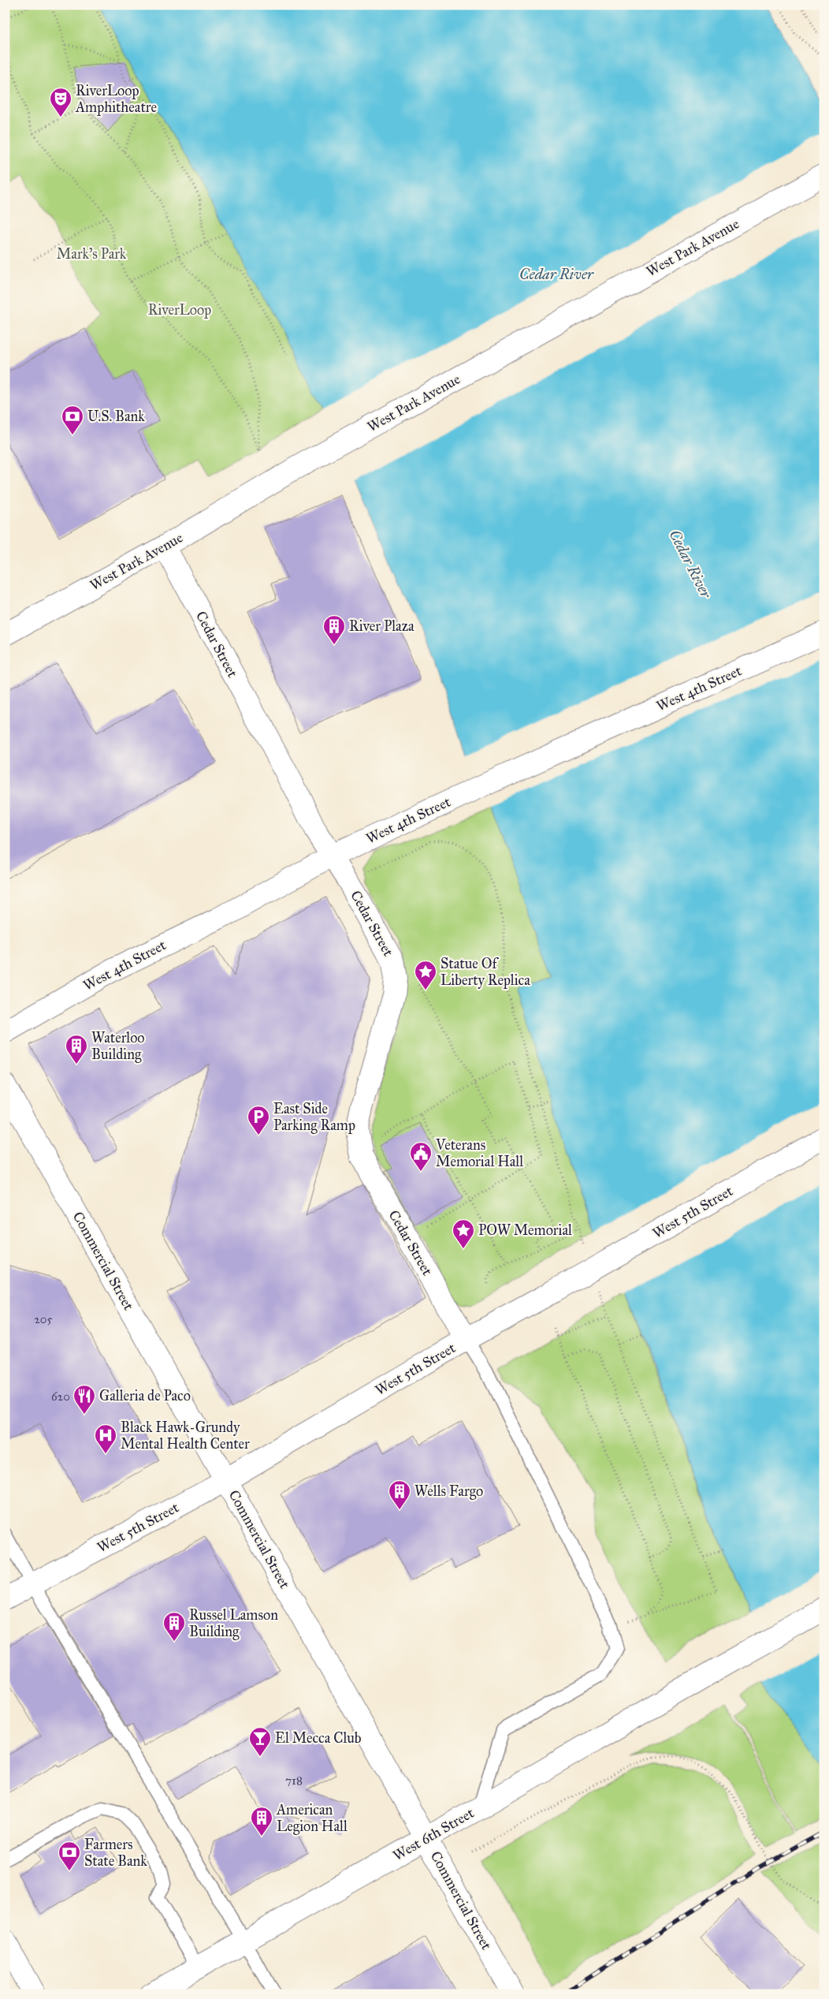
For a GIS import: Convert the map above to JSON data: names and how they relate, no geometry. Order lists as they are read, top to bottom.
{
  "streets": {
    "street": [
      "West Park Avenue",
      "Cedar Street",
      "West 4th Street",
      "West 5th Street",
      "Commercial Street",
      "West 6th Street"
    ]
  },
  "crossings": [
    ["West Park Avenue", "Cedar Street"],
    ["Cedar Street", "West 4th Street"],
    ["Cedar Street", "West 5th Street"],
    ["West 5th Street", "Commercial Street"],
    ["Commercial Street", "West 6th Street"]
  ],
  "water": ["Cedar River"],
  "parks": ["Mark's Park", "RiverLoop"],
  "places": {
    "theatre": ["RiverLoop Amphitheatre"],
    "bank": ["U.S. Bank", "Farmers State Bank"],
    "building": [
      "River Plaza",
      "Waterloo Building",
      "Wells Fargo",
      "Russel Lamson Building",
      "American Legion Hall"
    ],
    "place": ["Statue Of Liberty Replica", "POW Memorial"],
    "parking": ["East Side Parking Ramp"],
    "public building": ["Veterans Memorial Hall"],
    "restaurant": ["Galleria de Paco"],
    "hospital": ["Black Hawk-Grundy Mental Health Center"],
    "bar": ["El Mecca Club"]
  },
  "house_numbers": ["205", "620", "718"]
}
